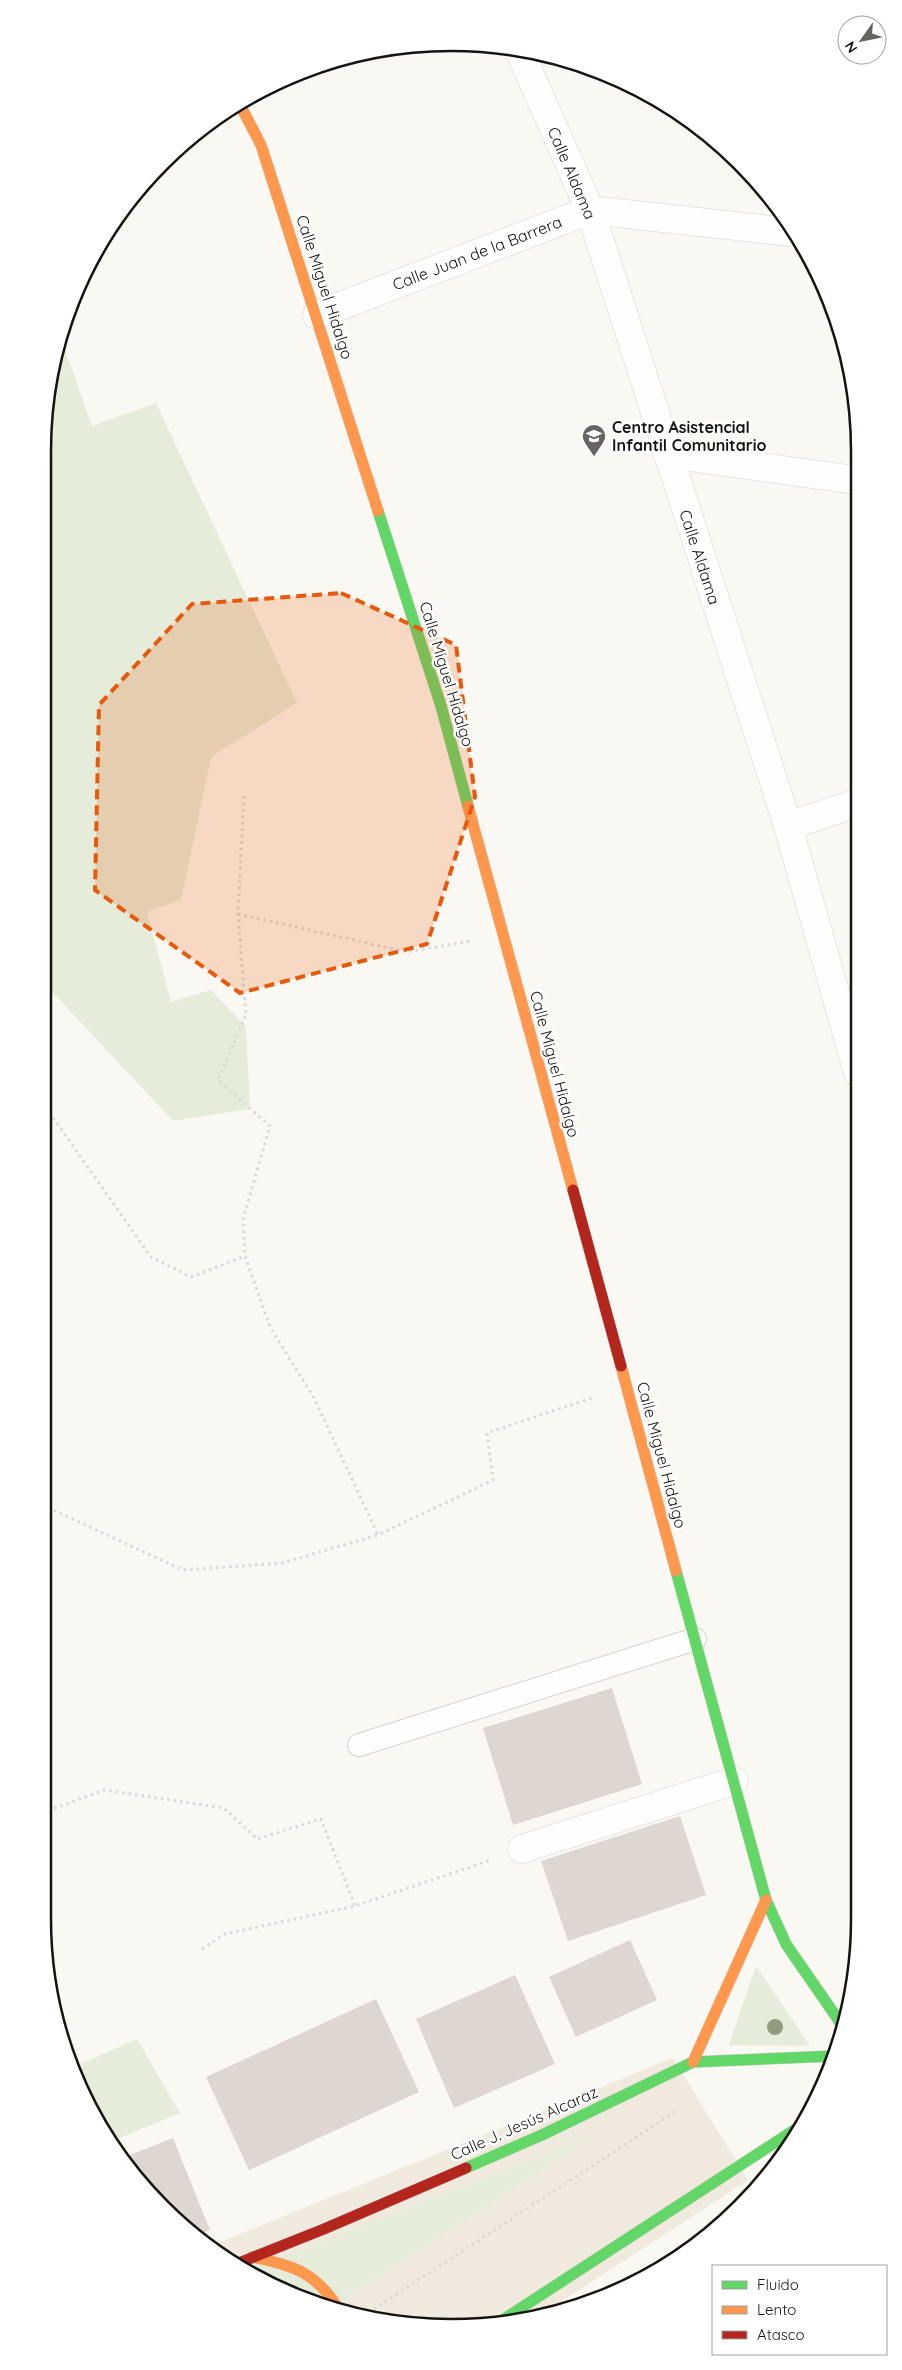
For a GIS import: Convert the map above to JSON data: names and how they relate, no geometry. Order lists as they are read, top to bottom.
{
  "streets": {
    "main road": ["Calle Miguel Hidalgo", "Calle J. Jesús Alcaraz"],
    "street": ["Calle Aldama", "Calle Juan de la Barrera"]
  },
  "crossings": [
    ["Calle Aldama", "Calle Juan de la Barrera"],
    ["Calle Juan de la Barrera", "Calle Miguel Hidalgo"]
  ],
  "places": {
    "school or university": ["Centro Asistencial Infantil Comunitario"]
  },
  "legend": ["Fluido", "Lento", "Atasco"],
  "north": "bottom left"
}
